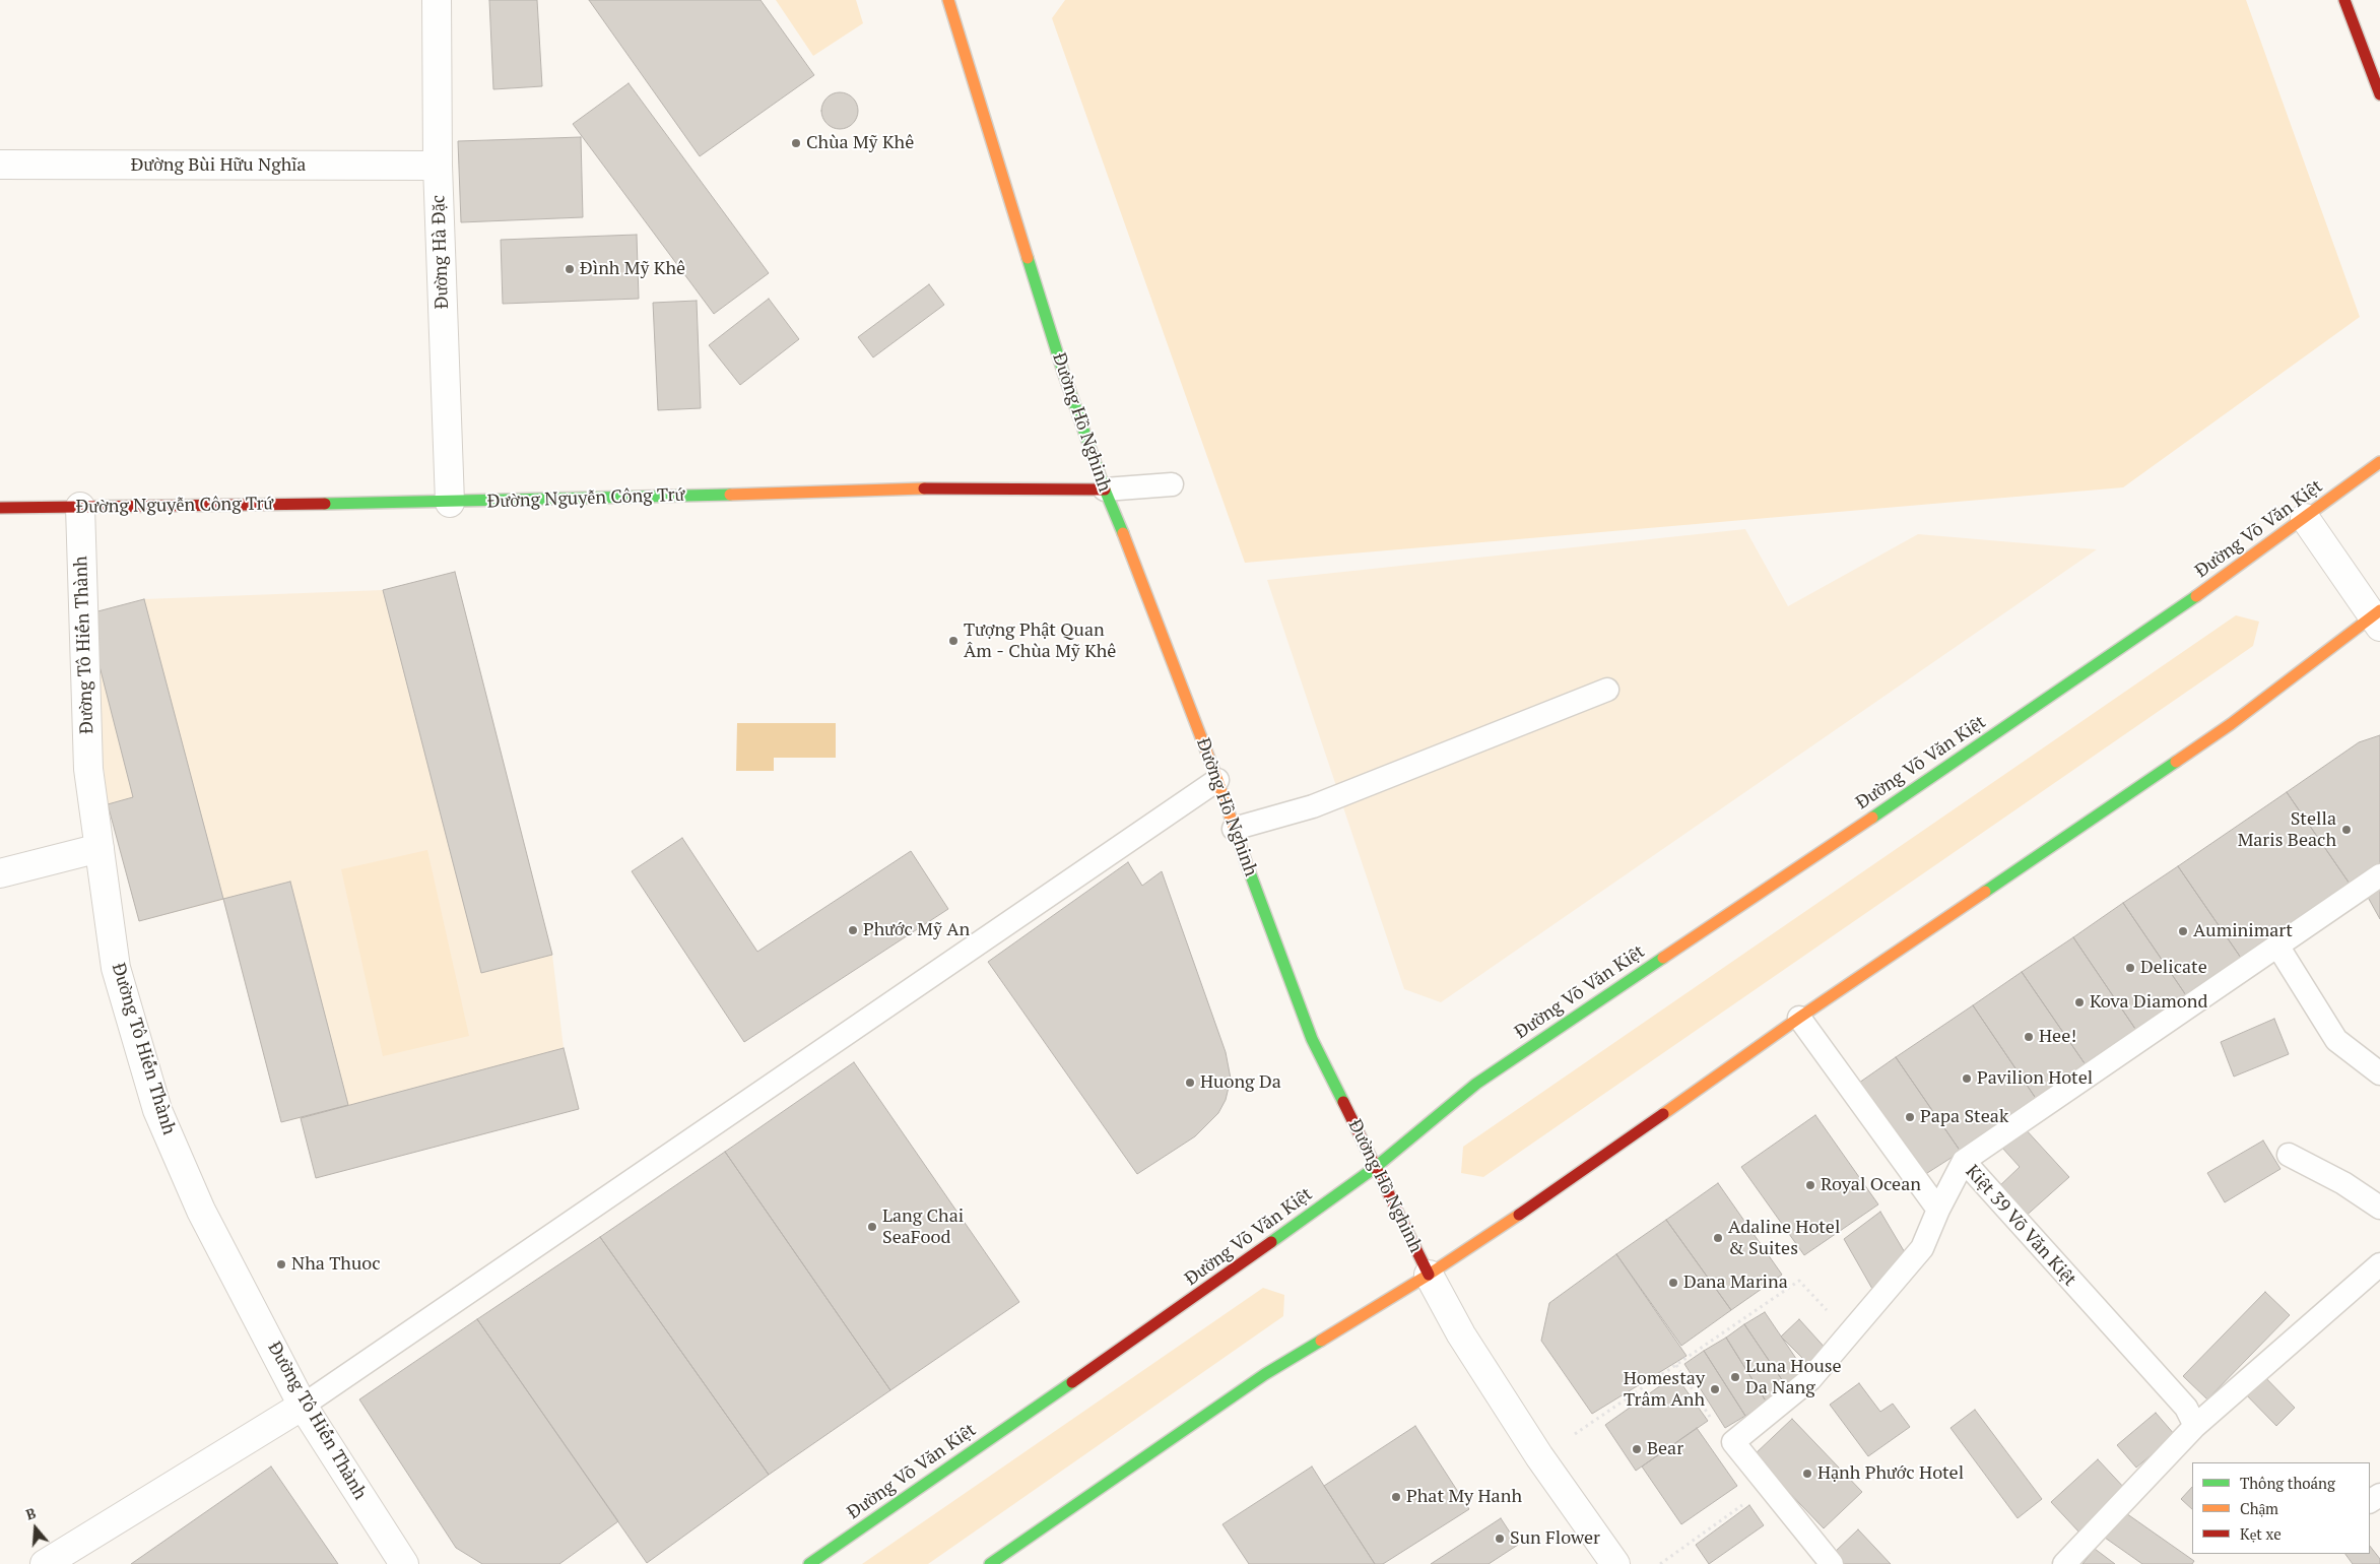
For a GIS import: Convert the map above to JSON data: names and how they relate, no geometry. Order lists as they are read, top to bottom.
{
  "streets": {
    "main road": ["Đường Hồ Nghinh", "Đường Nguyễn Công Trứ", "Đường Võ Văn Kiệt"],
    "street": ["Đường Bùi Hữu Nghĩa", "Đường Hà Đặc", "Đường Tô Hiến Thành"],
    "lane": ["Kiệt 39 Võ Văn Kiệt"]
  },
  "crossings": [
    ["Đường Bùi Hữu Nghĩa", "Đường Hà Đặc"],
    ["Đường Hà Đặc", "Đường Nguyễn Công Trứ"],
    ["Đường Hồ Nghinh", "Đường Nguyễn Công Trứ"],
    ["Đường Hồ Nghinh", "Đường Võ Văn Kiệt"],
    ["Đường Nguyễn Công Trứ", "Đường Tô Hiến Thành"]
  ],
  "places": [
    "Chùa Mỹ Khê",
    "Đình Mỹ Khê",
    "Tượng Phật Quan Âm - Chùa Mỹ Khê",
    "Stella Maris Beach",
    "Phước Mỹ An",
    "Auminimart",
    "Delicate",
    "Kova Diamond",
    "Hee!",
    "Pavilion Hotel",
    "Huong Da",
    "Papa Steak",
    "Royal Ocean",
    "Lang Chai SeaFood",
    "Adaline Hotel & Suites",
    "Nha Thuoc",
    "Dana Marina",
    "Luna House Da Nang",
    "Homestay Trâm Anh",
    "Bear",
    "Hạnh Phước Hotel",
    "Phat My Hanh",
    "Sun Flower"
  ],
  "legend": ["Thông thoáng", "Chậm", "Kẹt xe"],
  "north": "top"
}
